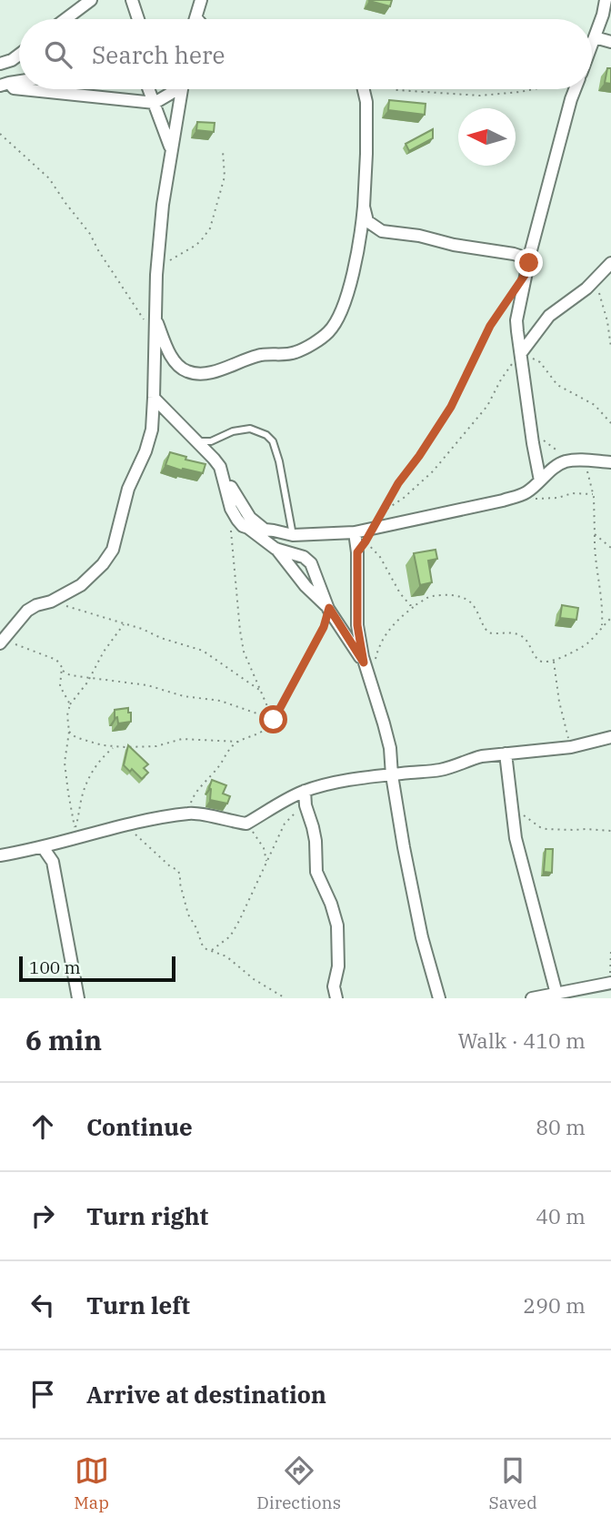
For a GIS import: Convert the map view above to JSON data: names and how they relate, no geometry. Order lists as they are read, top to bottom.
{
  "scale_bar": "100 m",
  "north": "left",
  "page": {
    "search": "Search here",
    "scale": "100 m",
    "heading": ["6 min", "Walk · 410 m"],
    "list": [
      ["Continue", "80 m"],
      ["Turn right", "40 m"],
      ["Turn left", "290 m"],
      "Arrive at destination"
    ],
    "nav": ["Map", "Directions", "Saved"]
  }
}
